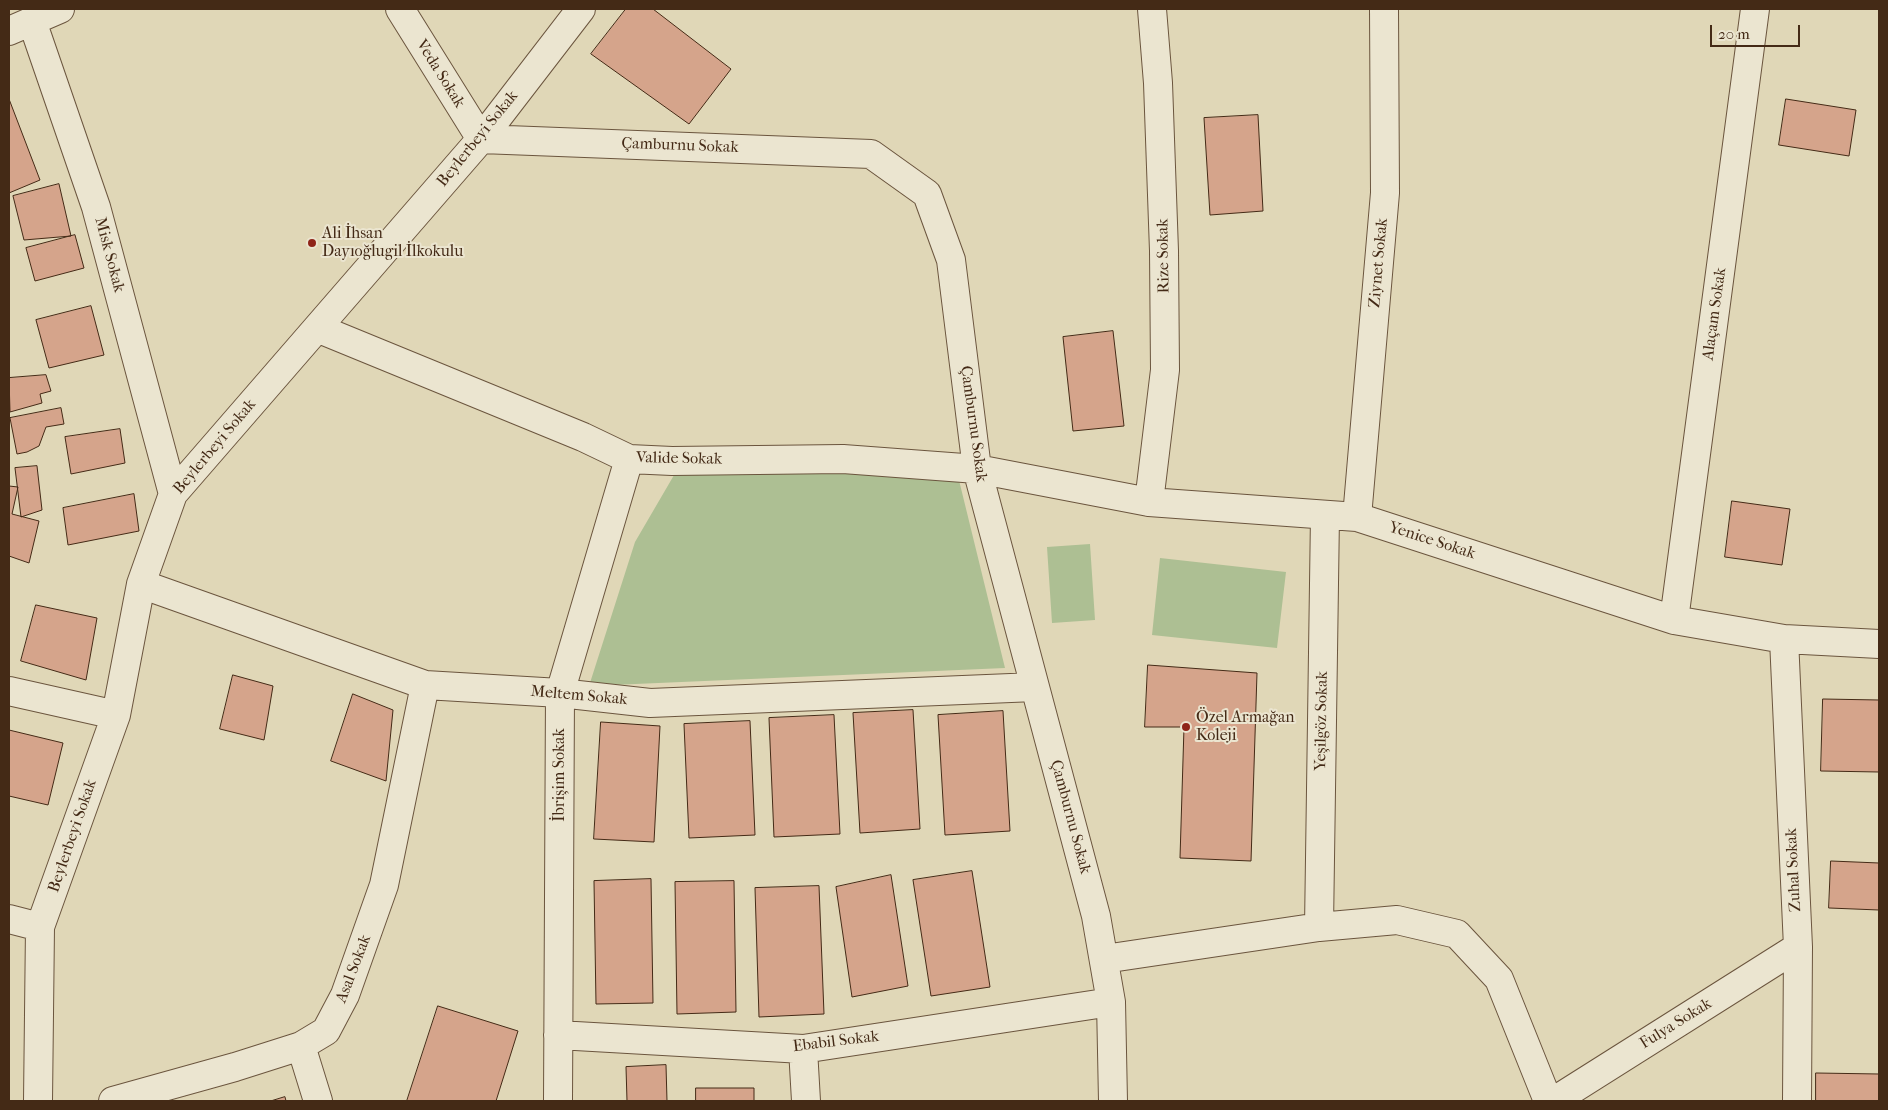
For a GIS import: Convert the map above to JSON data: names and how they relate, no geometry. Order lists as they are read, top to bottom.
{
  "streets": {
    "street": [
      "Veda Sokak",
      "Beylerbeyi Sokak",
      "Çamburnu Sokak",
      "Misk Sokak",
      "Rize Sokak",
      "Ziynet Sokak",
      "Alaçam Sokak",
      "Valide Sokak",
      "Yenice Sokak",
      "Meltem Sokak",
      "Yeşilgöz Sokak",
      "İbrişim Sokak",
      "Zuhal Sokak",
      "Asal Sokak",
      "Fulya Sokak",
      "Ebabil Sokak"
    ]
  },
  "crossings": [
    ["Veda Sokak", "Beylerbeyi Sokak"],
    ["Veda Sokak", "Çamburnu Sokak"],
    ["Beylerbeyi Sokak", "Çamburnu Sokak"],
    ["Beylerbeyi Sokak", "Misk Sokak"],
    ["Beylerbeyi Sokak", "Valide Sokak"],
    ["Beylerbeyi Sokak", "Meltem Sokak"],
    ["Çamburnu Sokak", "Valide Sokak"],
    ["Çamburnu Sokak", "Yenice Sokak"],
    ["Çamburnu Sokak", "Meltem Sokak"],
    ["Çamburnu Sokak", "Ebabil Sokak"],
    ["Rize Sokak", "Yenice Sokak"],
    ["Ziynet Sokak", "Yenice Sokak"],
    ["Alaçam Sokak", "Yenice Sokak"],
    ["Valide Sokak", "Yenice Sokak"],
    ["Valide Sokak", "İbrişim Sokak"],
    ["Yenice Sokak", "Yeşilgöz Sokak"],
    ["Yenice Sokak", "Zuhal Sokak"],
    ["Meltem Sokak", "İbrişim Sokak"],
    ["Meltem Sokak", "Asal Sokak"],
    ["İbrişim Sokak", "Ebabil Sokak"],
    ["Zuhal Sokak", "Fulya Sokak"]
  ],
  "places": ["Ali İhsan Dayıoğlugil İlkokulu", "Özel Armağan Koleji"],
  "scale_bar": "20 m"
}
